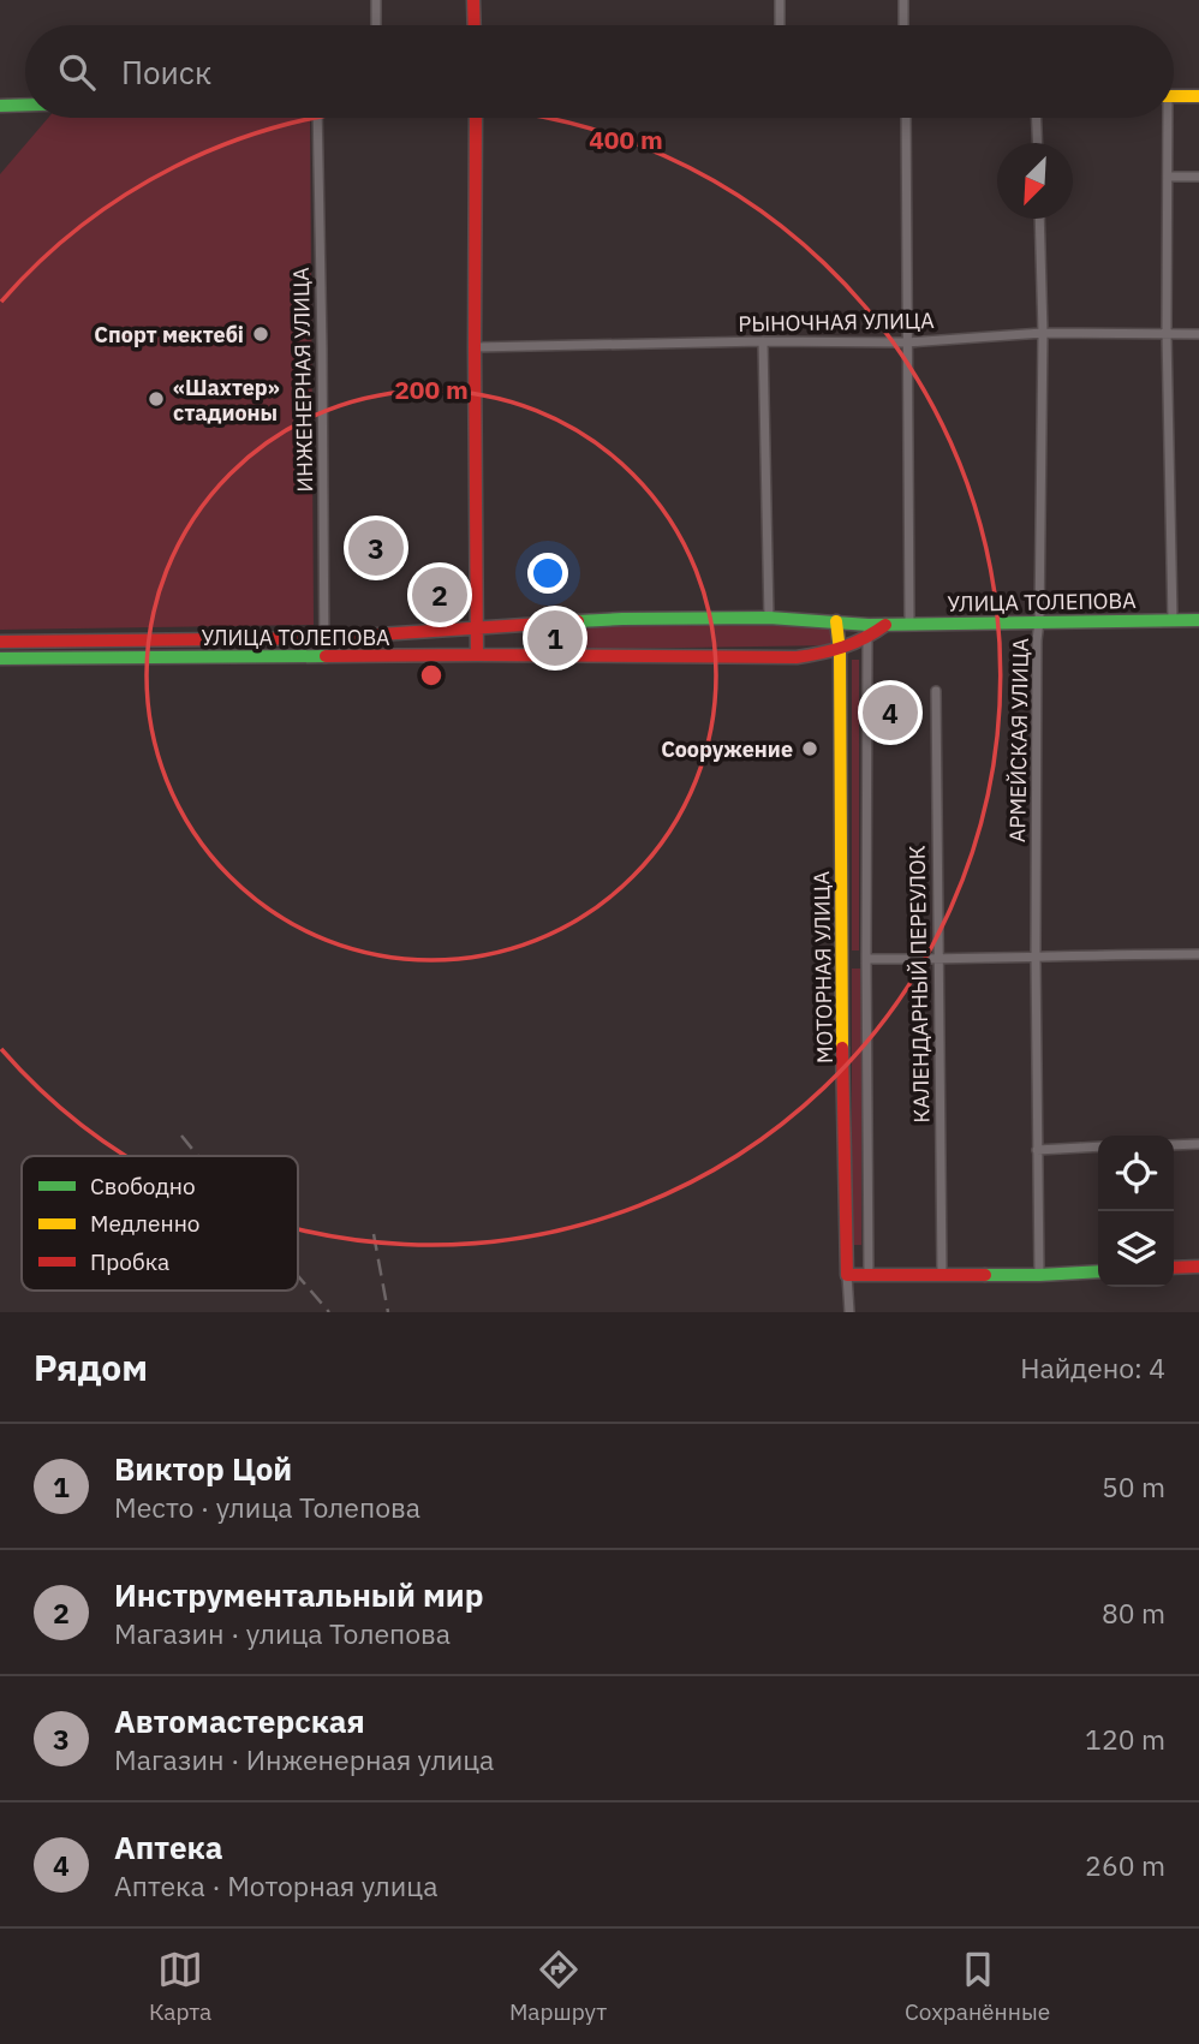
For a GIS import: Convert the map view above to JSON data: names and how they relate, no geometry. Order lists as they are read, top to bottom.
{
  "streets": {
    "street": [
      "РЫНОЧНАЯ УЛИЦА",
      "ИНЖЕНЕРНАЯ УЛИЦА",
      "УЛИЦА ТОЛЕПОВА",
      "АРМЕЙСКАЯ УЛИЦА",
      "МОТОРНАЯ УЛИЦА",
      "КАЛЕНДАРНЫЙ ПЕРЕУЛОК"
    ]
  },
  "crossings": [
    ["РЫНОЧНАЯ УЛИЦА", "АРМЕЙСКАЯ УЛИЦА"],
    ["ИНЖЕНЕРНАЯ УЛИЦА", "УЛИЦА ТОЛЕПОВА"],
    ["УЛИЦА ТОЛЕПОВА", "АРМЕЙСКАЯ УЛИЦА"],
    ["УЛИЦА ТОЛЕПОВА", "МОТОРНАЯ УЛИЦА"]
  ],
  "places": ["Спорт мектебі", "«Шахтер» стадионы", "Сооружение"],
  "legend": ["Свободно", "Медленно", "Пробка"],
  "north": "bottom left",
  "page": {
    "search": "Поиск",
    "pins": [
      "3",
      "2",
      "1",
      "4"
    ],
    "heading": ["Рядом", "Найдено: 4"],
    "list": [
      {
        "mark": "1",
        "name": "Виктор Цой",
        "note": "Место · улица Толепова",
        "value": "50 m"
      },
      {
        "mark": "2",
        "name": "Инструментальный мир",
        "note": "Магазин · улица Толепова",
        "value": "80 m"
      },
      {
        "mark": "3",
        "name": "Автомастерская",
        "note": "Магазин · Инженерная улица",
        "value": "120 m"
      },
      {
        "mark": "4",
        "name": "Аптека",
        "note": "Аптека · Моторная улица",
        "value": "260 m"
      }
    ],
    "nav": ["Карта", "Маршрут", "Сохранённые"]
  },
  "rings": ["400 m", "200 m"]
}
